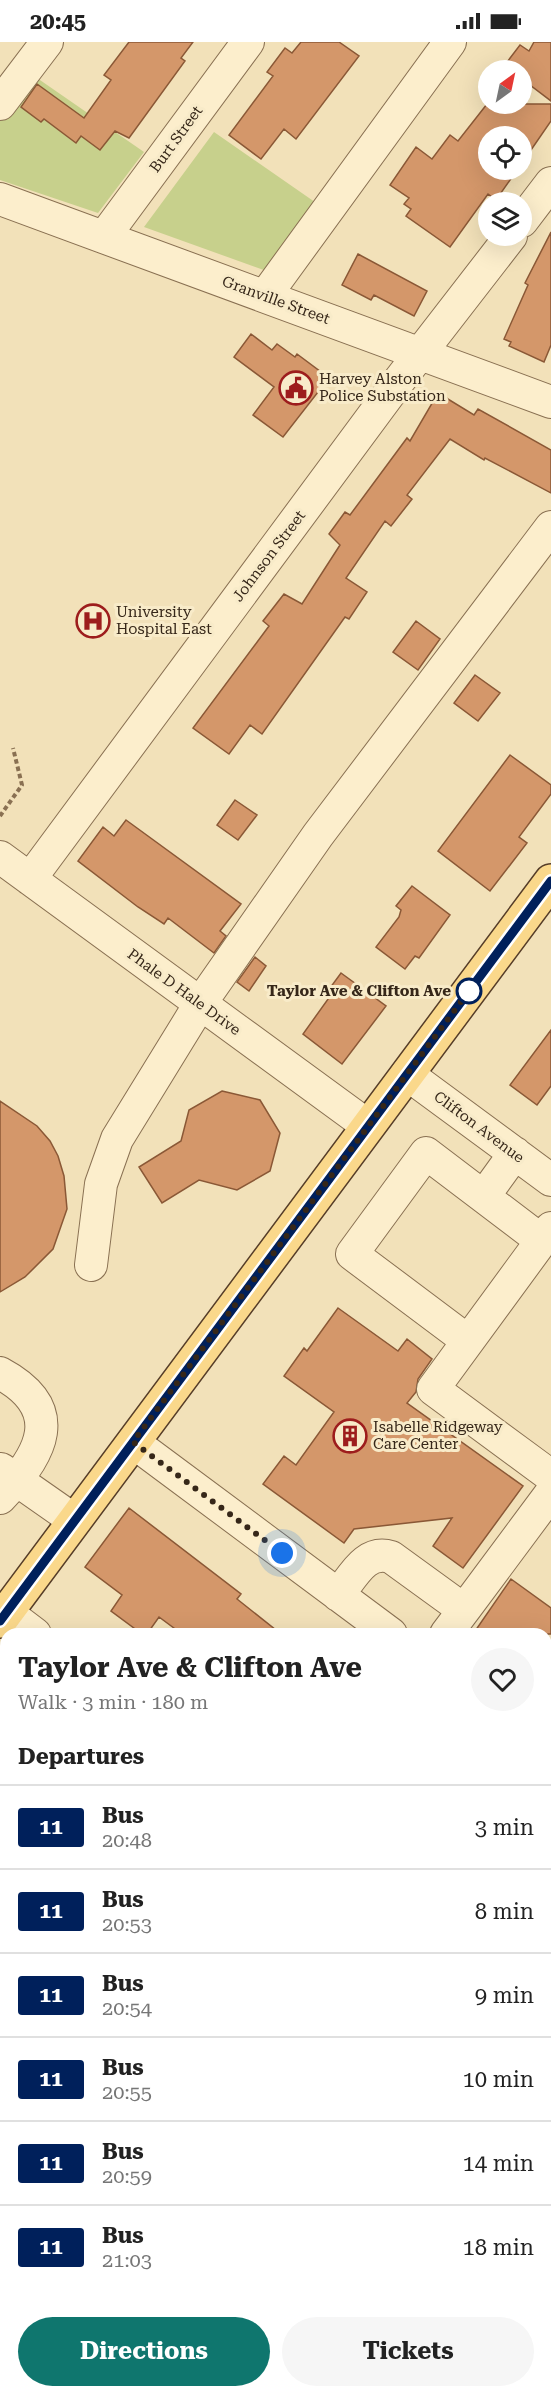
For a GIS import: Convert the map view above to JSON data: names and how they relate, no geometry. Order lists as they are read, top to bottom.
{
  "streets": {
    "street": [
      "Burt Street",
      "Granville Street",
      "Johnson Street",
      "Phale D Hale Drive",
      "Clifton Avenue"
    ]
  },
  "crossings": [
    ["Burt Street", "Granville Street"],
    ["Granville Street", "Johnson Street"],
    ["Johnson Street", "Phale D Hale Drive"]
  ],
  "places": {
    "public building": ["Harvey Alston Police Substation"],
    "hospital": ["University Hospital East"],
    "other": ["Taylor Ave & Clifton Ave"],
    "building": ["Isabelle Ridgeway Care Center"]
  },
  "lines": ["bus line 11"],
  "north": "top right",
  "page": {
    "status": "20:45",
    "heading": [
      ["Taylor Ave & Clifton Ave", "Walk · 3 min · 180 m"],
      "Departures"
    ],
    "list": [
      {
        "mark": "11",
        "name": "Bus",
        "note": "20:48",
        "value": "3 min"
      },
      {
        "mark": "11",
        "name": "Bus",
        "note": "20:53",
        "value": "8 min"
      },
      {
        "mark": "11",
        "name": "Bus",
        "note": "20:54",
        "value": "9 min"
      },
      {
        "mark": "11",
        "name": "Bus",
        "note": "20:55",
        "value": "10 min"
      },
      {
        "mark": "11",
        "name": "Bus",
        "note": "20:59",
        "value": "14 min"
      },
      {
        "mark": "11",
        "name": "Bus",
        "note": "21:03",
        "value": "18 min"
      }
    ],
    "buttons": ["Directions", "Tickets"]
  }
}
